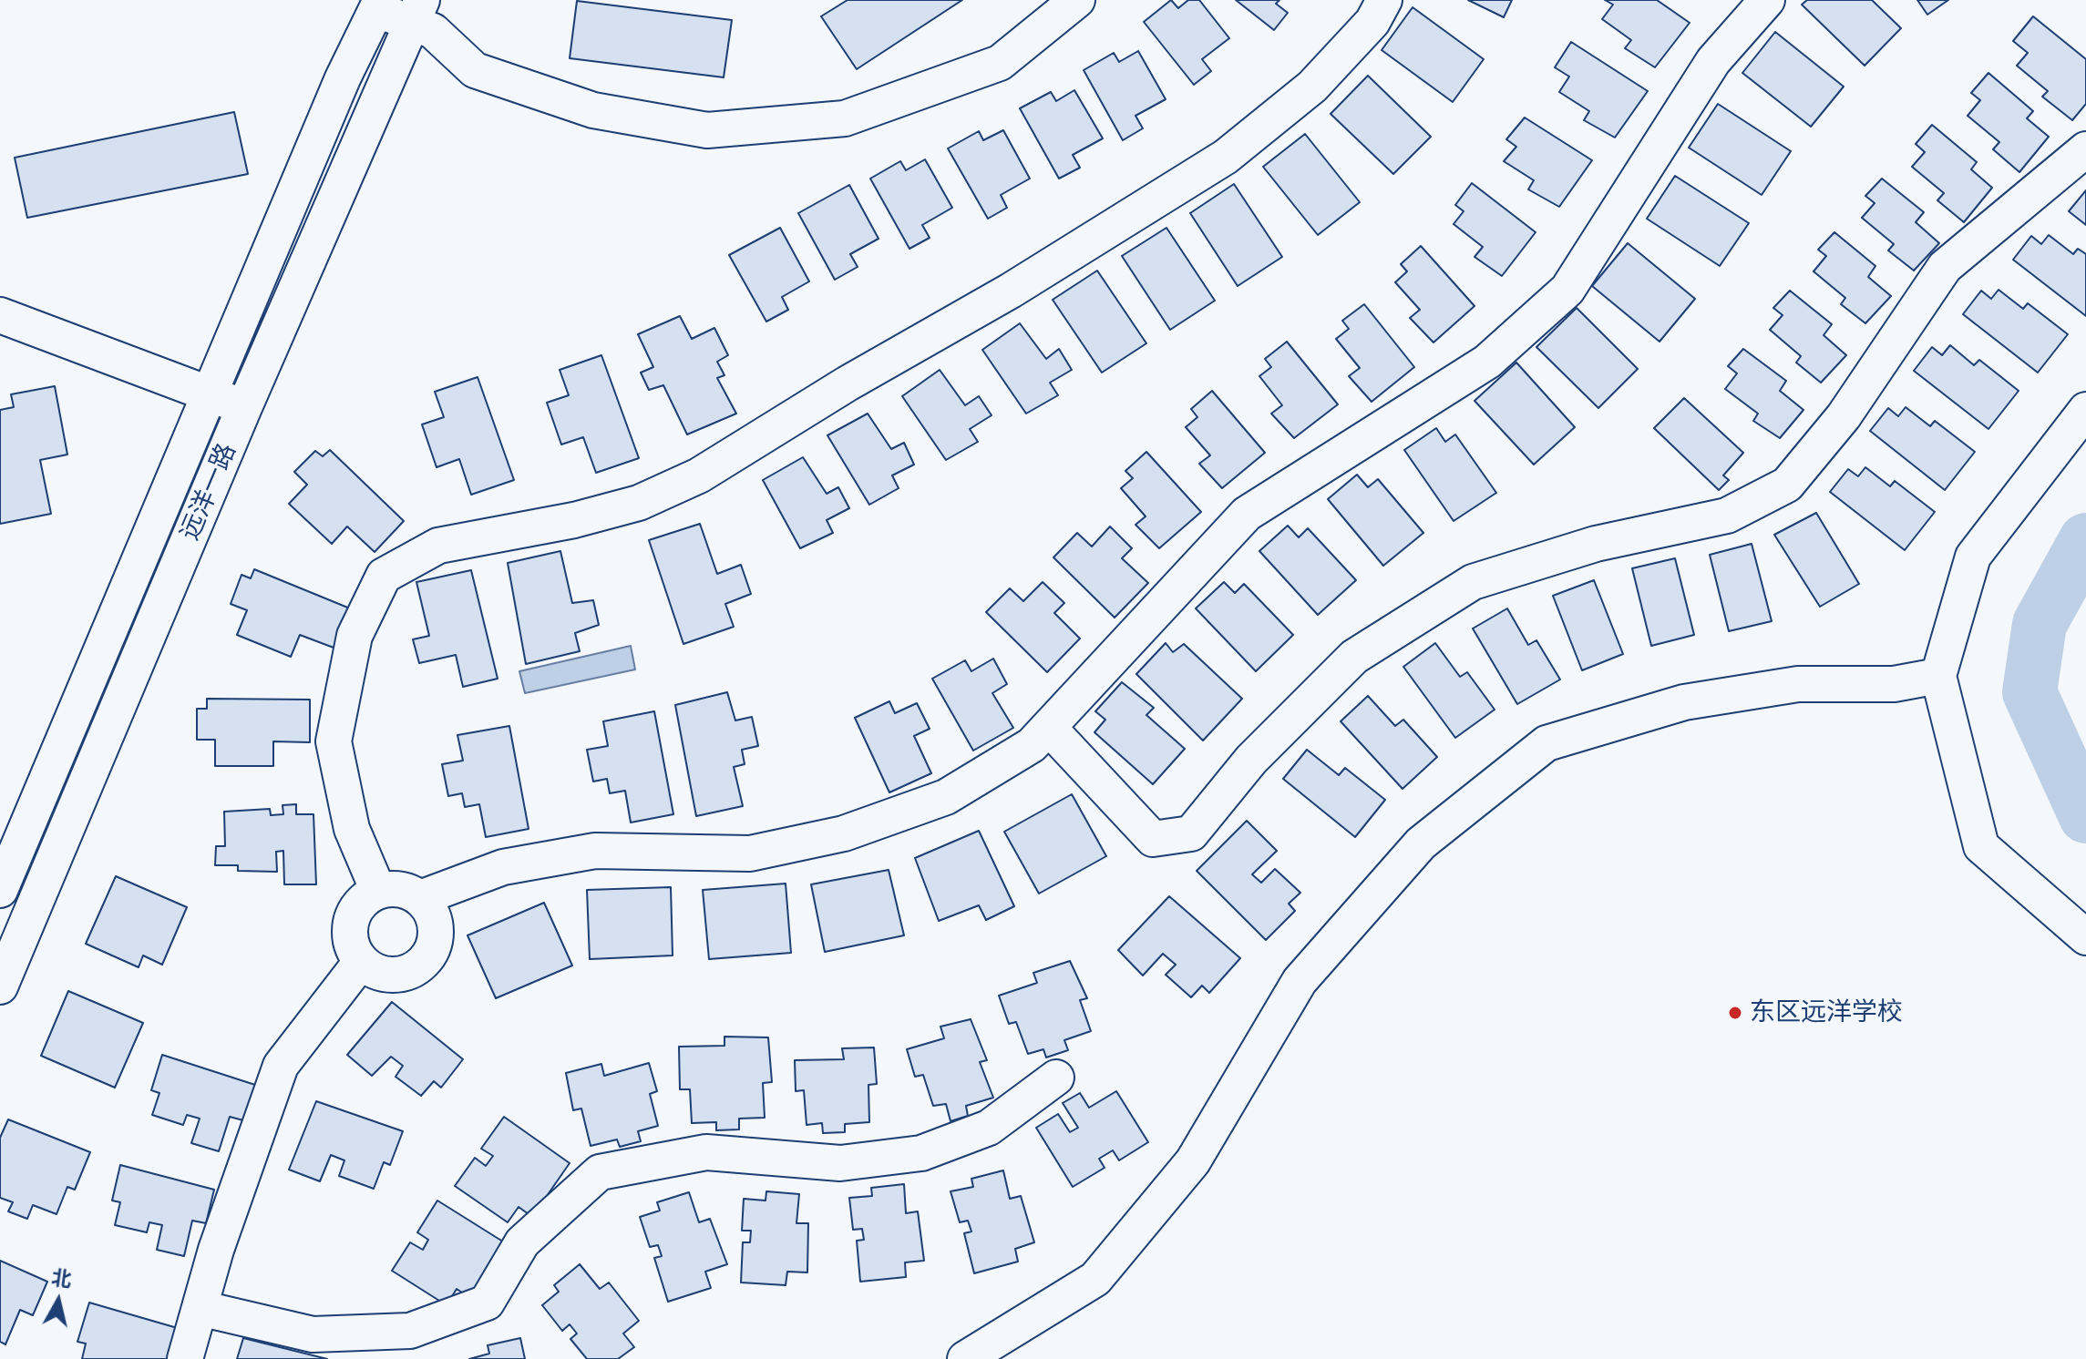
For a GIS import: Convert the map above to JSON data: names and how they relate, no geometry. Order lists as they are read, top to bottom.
{
  "streets": {
    "street": ["远洋一路"]
  },
  "places": ["东区远洋学校"],
  "north": "top"
}
